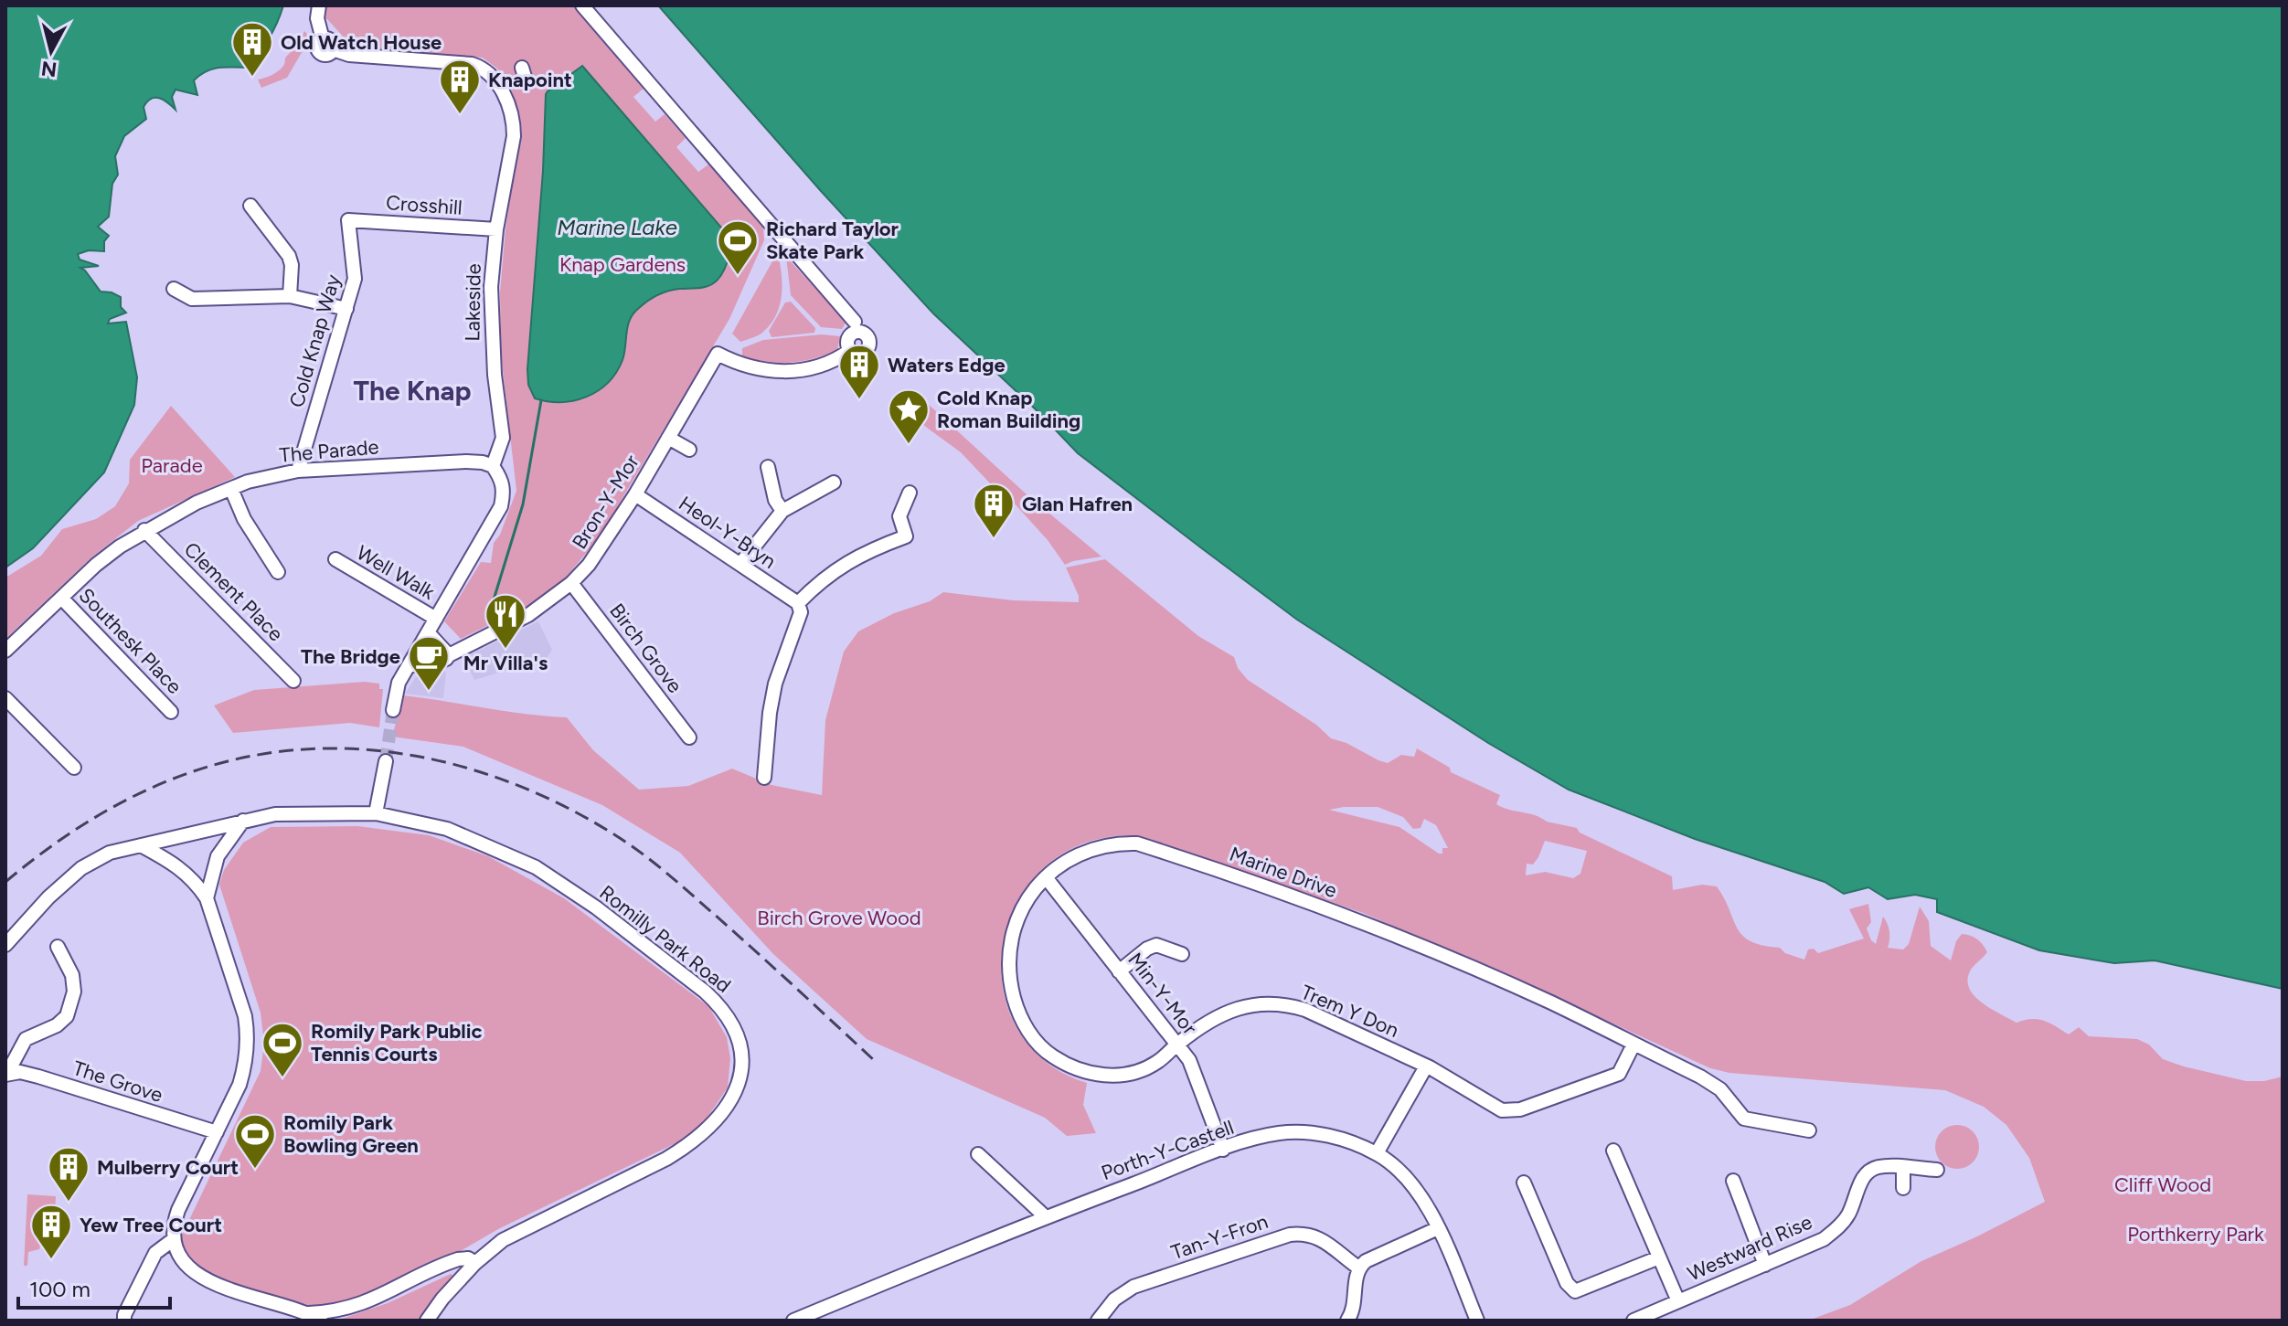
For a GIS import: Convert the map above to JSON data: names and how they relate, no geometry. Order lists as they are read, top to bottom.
{
  "streets": {
    "street": [
      "Crosshill",
      "Lakeside",
      "Cold Knap Way",
      "The Parade",
      "Bron-Y-Mor",
      "Heol-Y-Bryn",
      "Well Walk",
      "Clement Place",
      "Southesk Place",
      "Birch Grove",
      "Marine Drive",
      "Romilly Park Road",
      "Min-Y-Mor",
      "Trem Y Don",
      "The Grove",
      "Porth-Y-Castell",
      "Tan-Y-Fron",
      "Westward Rise"
    ]
  },
  "crossings": [
    ["Crosshill", "Lakeside"],
    ["Crosshill", "Cold Knap Way"],
    ["Lakeside", "The Parade"],
    ["Cold Knap Way", "The Parade"],
    ["The Parade", "Clement Place"],
    ["The Parade", "Southesk Place"],
    ["Bron-Y-Mor", "Heol-Y-Bryn"],
    ["Bron-Y-Mor", "Birch Grove"],
    ["Marine Drive", "Min-Y-Mor"],
    ["Marine Drive", "Trem Y Don"],
    ["Min-Y-Mor", "Trem Y Don"],
    ["Min-Y-Mor", "Porth-Y-Castell"]
  ],
  "districts": ["The Knap"],
  "water": ["Marine Lake"],
  "parks": [
    "Knap Gardens",
    "Parade",
    "Birch Grove Wood",
    "Cliff Wood",
    "Porthkerry Park"
  ],
  "places": {
    "building": [
      "Old Watch House",
      "Knapoint",
      "Waters Edge",
      "Glan Hafren",
      "Mulberry Court",
      "Yew Tree Court"
    ],
    "sports": ["Richard Taylor Skate Park", "Romily Park Public Tennis Courts", "Romily Park Bowling Green"],
    "place": ["Cold Knap Roman Building"],
    "restaurant": ["Mr Villa's"],
    "cafe": ["The Bridge"]
  },
  "scale_bar": "100 m",
  "north": "bottom"
}
